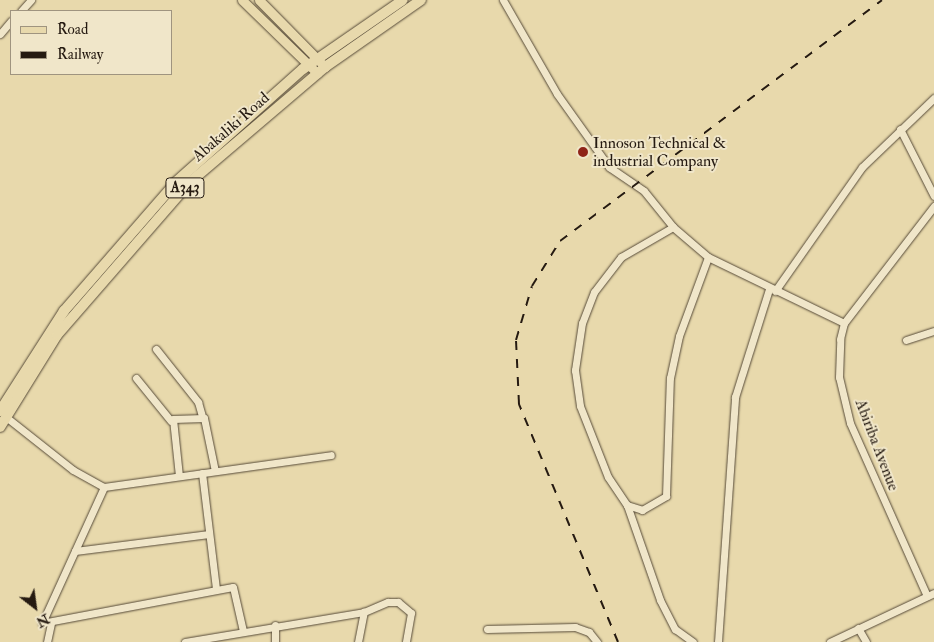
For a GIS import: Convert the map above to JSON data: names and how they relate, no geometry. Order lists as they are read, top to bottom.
{
  "streets": {
    "highway": ["Abakaliki Road", "A343"],
    "street": ["Abiriba Avenue"]
  },
  "places": ["Innoson Technical & industrial Company"],
  "legend": ["Road", "Railway"],
  "north": "bottom right"
}
